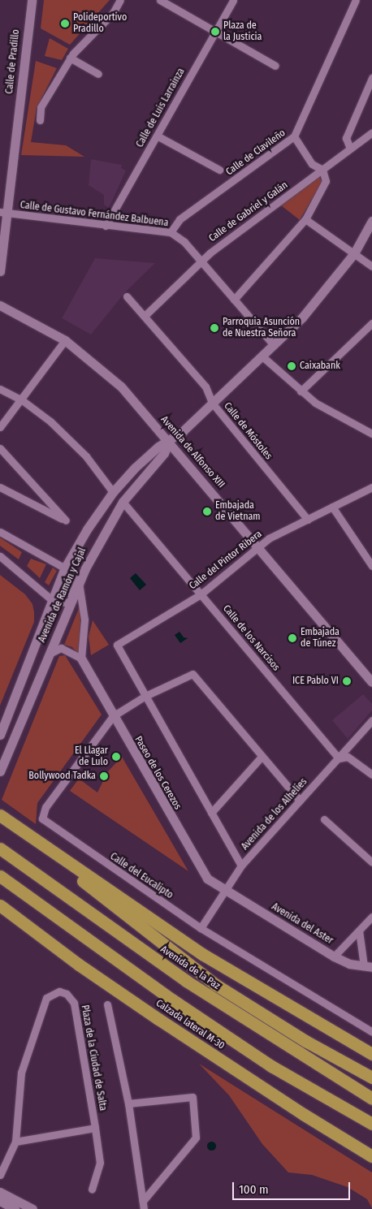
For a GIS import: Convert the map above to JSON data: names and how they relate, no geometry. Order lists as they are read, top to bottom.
{
  "streets": {
    "highway": ["Avenida de la Paz", "Calzada lateral M-30"],
    "street": [
      "Calle de Pradillo",
      "Calle de Luis Larrainza",
      "Calle de Clavileño",
      "Calle de Gabriel y Galán",
      "Calle de Gustavo Fernández Balbuena",
      "Calle de Móstoles",
      "Avenida de Alfonso XIII",
      "Calle del Pintor Ribera",
      "Avenida de Ramón y Cajal",
      "Calle de los Narcisos",
      "Paseo de los Cerezos",
      "Avenida de los Alhelíes",
      "Calle del Eucalipto",
      "Avenida del Aster",
      "Plaza de la Ciudad de Salta"
    ]
  },
  "crossings": [
    ["Calle de Pradillo", "Calle de Gustavo Fernández Balbuena"],
    ["Calle de Luis Larrainza", "Calle de Gustavo Fernández Balbuena"],
    ["Calle de Clavileño", "Calle de Gustavo Fernández Balbuena"],
    ["Calle de Gabriel y Galán", "Calle de Gustavo Fernández Balbuena"],
    ["Calle de Gabriel y Galán", "Calle de Móstoles"],
    ["Calle de Gustavo Fernández Balbuena", "Avenida de Ramón y Cajal"],
    ["Calle de Móstoles", "Calle del Pintor Ribera"],
    ["Calle de Móstoles", "Avenida de Ramón y Cajal"],
    ["Avenida de Alfonso XIII", "Calle del Pintor Ribera"],
    ["Avenida de Alfonso XIII", "Avenida de Ramón y Cajal"],
    ["Calle del Pintor Ribera", "Calle de los Narcisos"],
    ["Calle del Pintor Ribera", "Calle del Eucalipto"],
    ["Avenida de Ramón y Cajal", "Calle de los Narcisos"],
    ["Calle de los Narcisos", "Avenida de los Alhelíes"],
    ["Paseo de los Cerezos", "Avenida de los Alhelíes"],
    ["Paseo de los Cerezos", "Calle del Eucalipto"],
    ["Paseo de los Cerezos", "Avenida del Aster"],
    ["Avenida de los Alhelíes", "Calle del Eucalipto"],
    ["Avenida de los Alhelíes", "Avenida del Aster"]
  ],
  "places": [
    "Polideportivo Pradillo",
    "Plaza de la Justicia",
    "Parroquia Asunción de Nuestra Señora",
    "Caixabank",
    "Embajada de Vietnam",
    "Embajada de Túnez",
    "ICE Pablo VI",
    "El Llagar de Lulo",
    "Bollywood Tadka"
  ],
  "scale_bar": "100 m"
}
